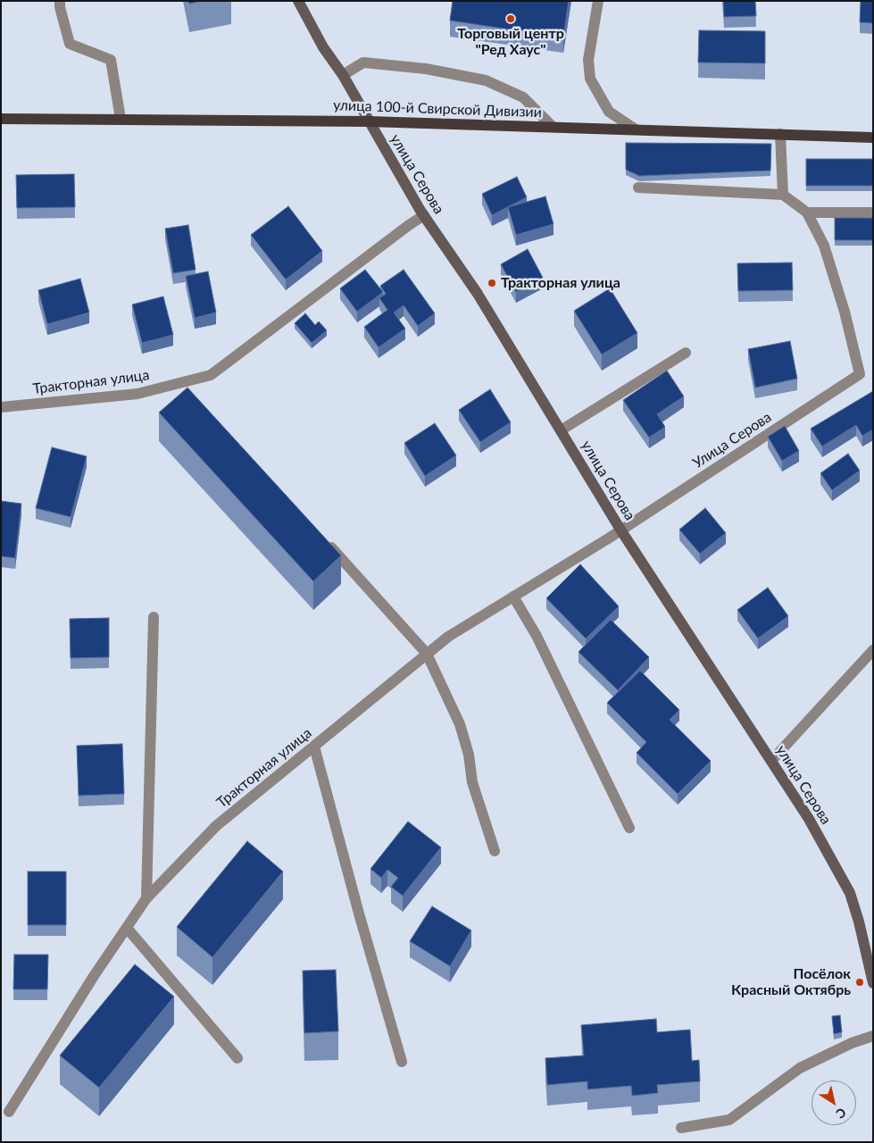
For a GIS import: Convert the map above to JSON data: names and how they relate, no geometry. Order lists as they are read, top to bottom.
{
  "streets": {
    "main road": ["улица 100-й Свирской Дивизии"],
    "street": ["улица Серова", "Тракторная улица", "Улица Серова"]
  },
  "crossings": [
    ["улица 100-й Свирской Дивизии", "улица Серова"],
    ["улица Серова", "Тракторная улица"],
    ["улица Серова", "Улица Серова"],
    ["Тракторная улица", "Улица Серова"]
  ],
  "places": ["Торговый центр \"Ред Хаус\"", "Тракторная улица", "Посёлок Красный Октябрь"],
  "north": "bottom right"
}
